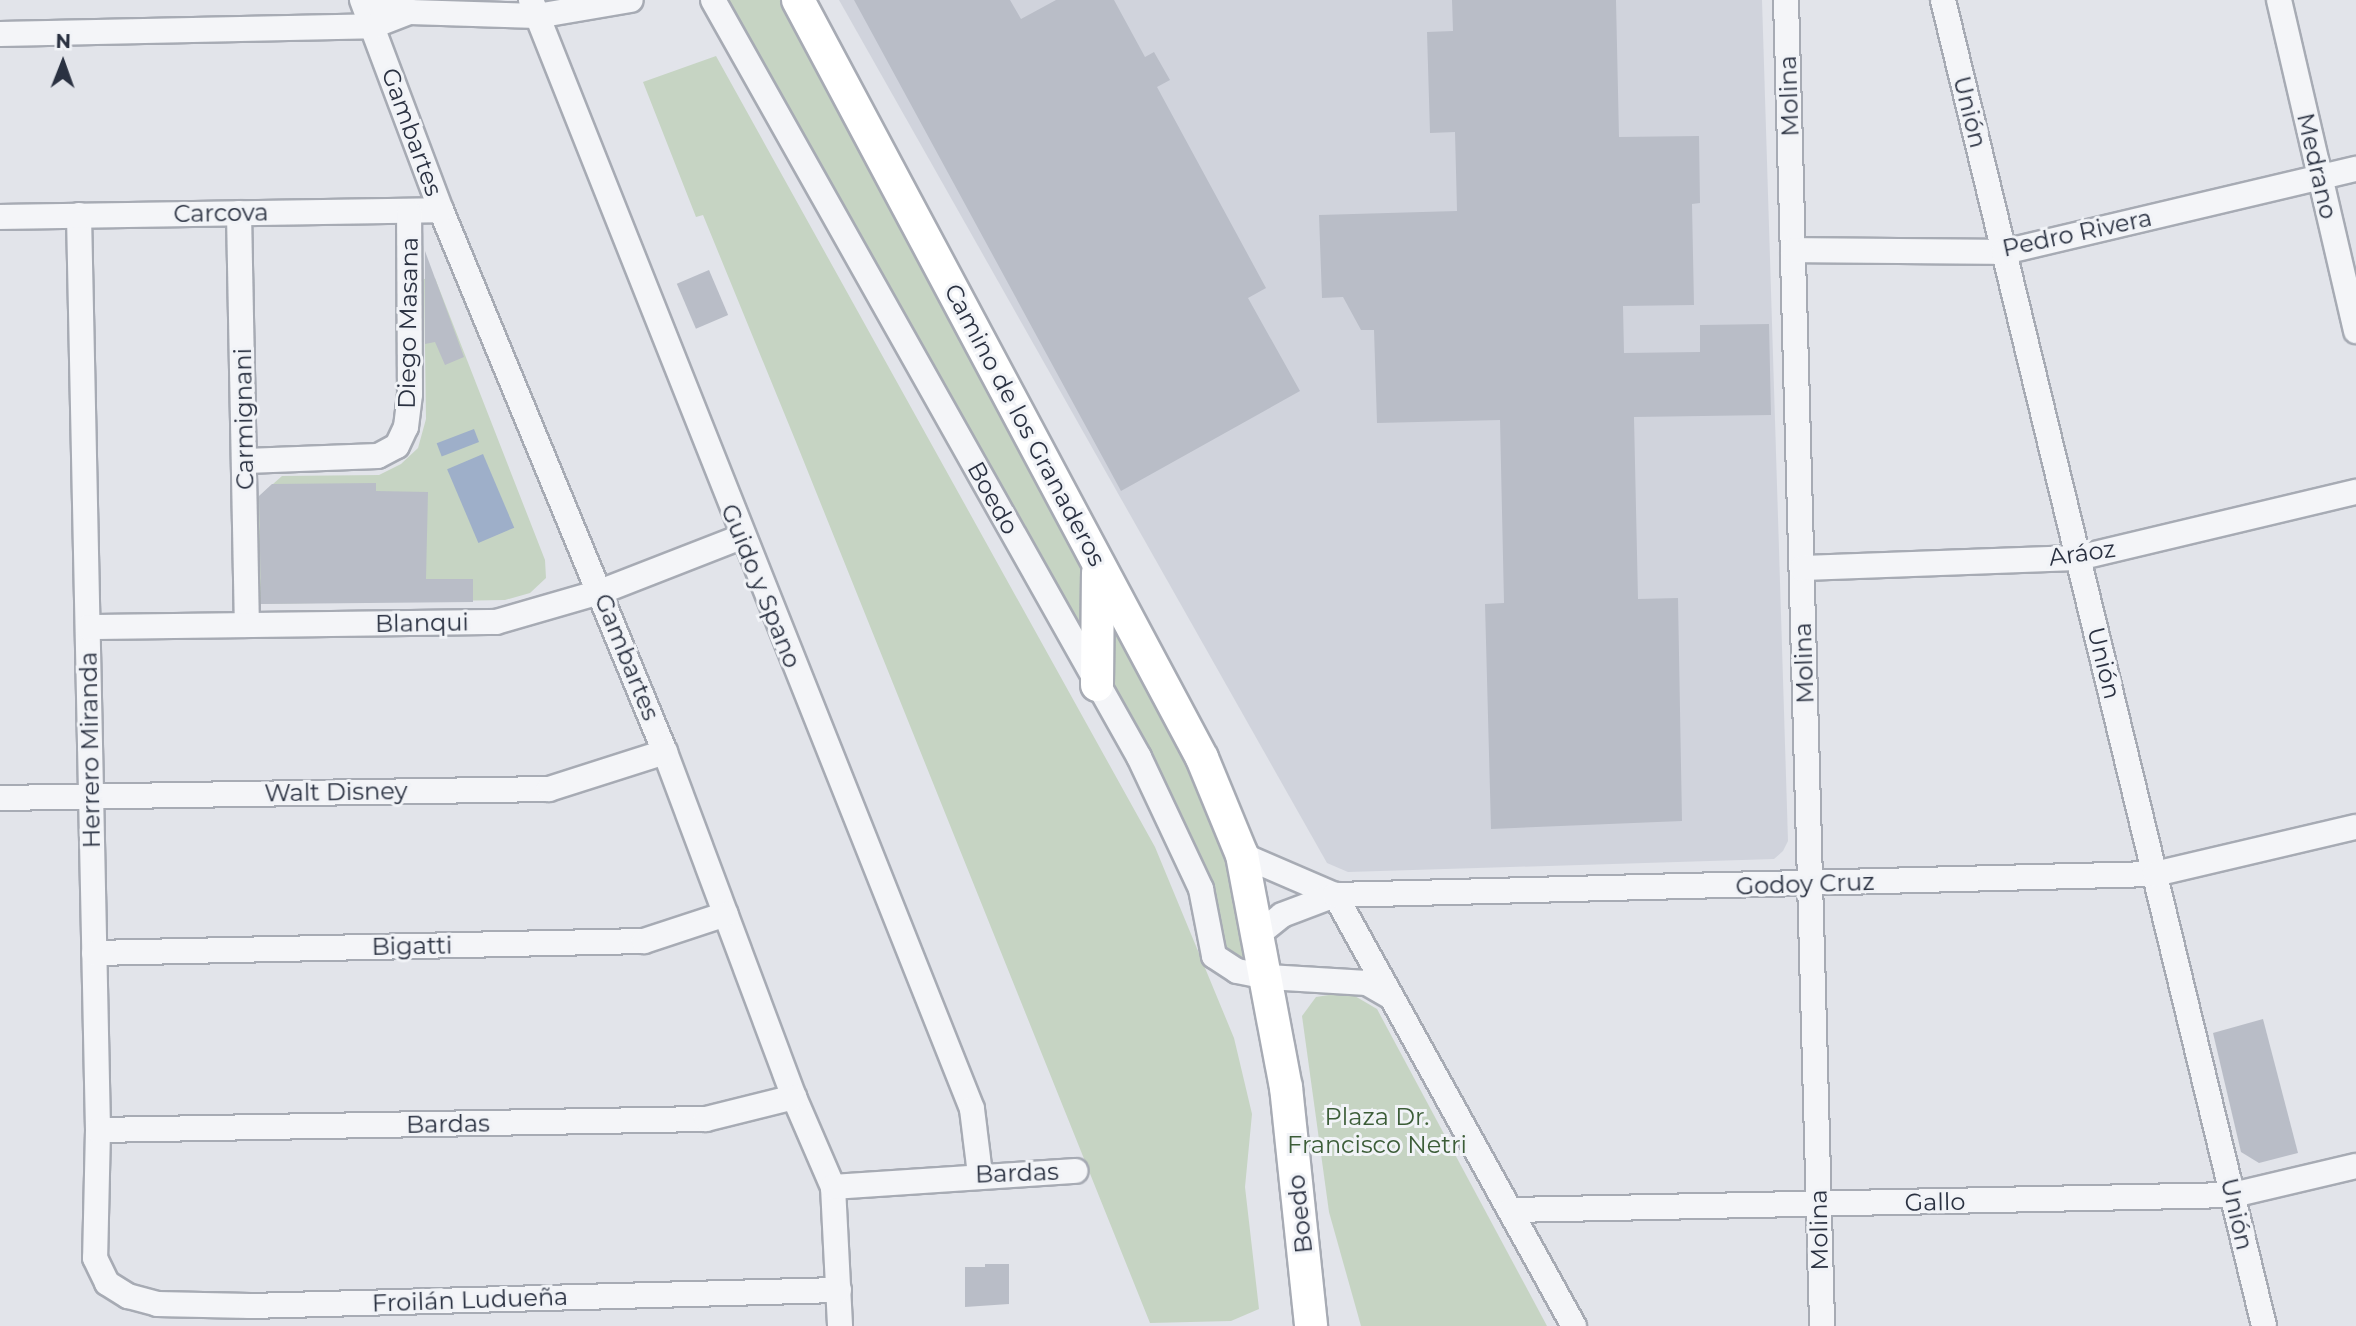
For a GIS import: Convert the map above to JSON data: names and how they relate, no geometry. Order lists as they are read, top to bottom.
{
  "streets": {
    "main road": ["Camino de los Granaderos", "Boedo"],
    "street": [
      "Molina",
      "Unión",
      "Gambartes",
      "Medrano",
      "Carcova",
      "Pedro Rivera",
      "Diego Masana",
      "Carmignani",
      "Aráoz",
      "Guido y Spano",
      "Blanqui",
      "Herrero Miranda",
      "Walt Disney",
      "Godoy Cruz",
      "Bigatti",
      "Bardas",
      "Gallo",
      "Froilán Ludueña"
    ]
  },
  "crossings": [
    ["Molina", "Pedro Rivera"],
    ["Molina", "Aráoz"],
    ["Molina", "Godoy Cruz"],
    ["Molina", "Gallo"],
    ["Unión", "Pedro Rivera"],
    ["Unión", "Aráoz"],
    ["Unión", "Godoy Cruz"],
    ["Unión", "Gallo"],
    ["Gambartes", "Carcova"],
    ["Gambartes", "Blanqui"],
    ["Gambartes", "Walt Disney"],
    ["Gambartes", "Bigatti"],
    ["Gambartes", "Bardas"],
    ["Gambartes", "Froilán Ludueña"],
    ["Medrano", "Pedro Rivera"],
    ["Carcova", "Diego Masana"],
    ["Carcova", "Carmignani"],
    ["Carcova", "Herrero Miranda"],
    ["Diego Masana", "Carmignani"],
    ["Carmignani", "Blanqui"],
    ["Camino de los Granaderos", "Boedo"],
    ["Camino de los Granaderos", "Godoy Cruz"],
    ["Boedo", "Godoy Cruz"],
    ["Guido y Spano", "Blanqui"],
    ["Guido y Spano", "Bardas"],
    ["Blanqui", "Herrero Miranda"],
    ["Herrero Miranda", "Walt Disney"],
    ["Herrero Miranda", "Bigatti"],
    ["Herrero Miranda", "Bardas"],
    ["Herrero Miranda", "Froilán Ludueña"]
  ],
  "parks": ["Plaza Dr. Francisco Netri"],
  "north": "top"
}
